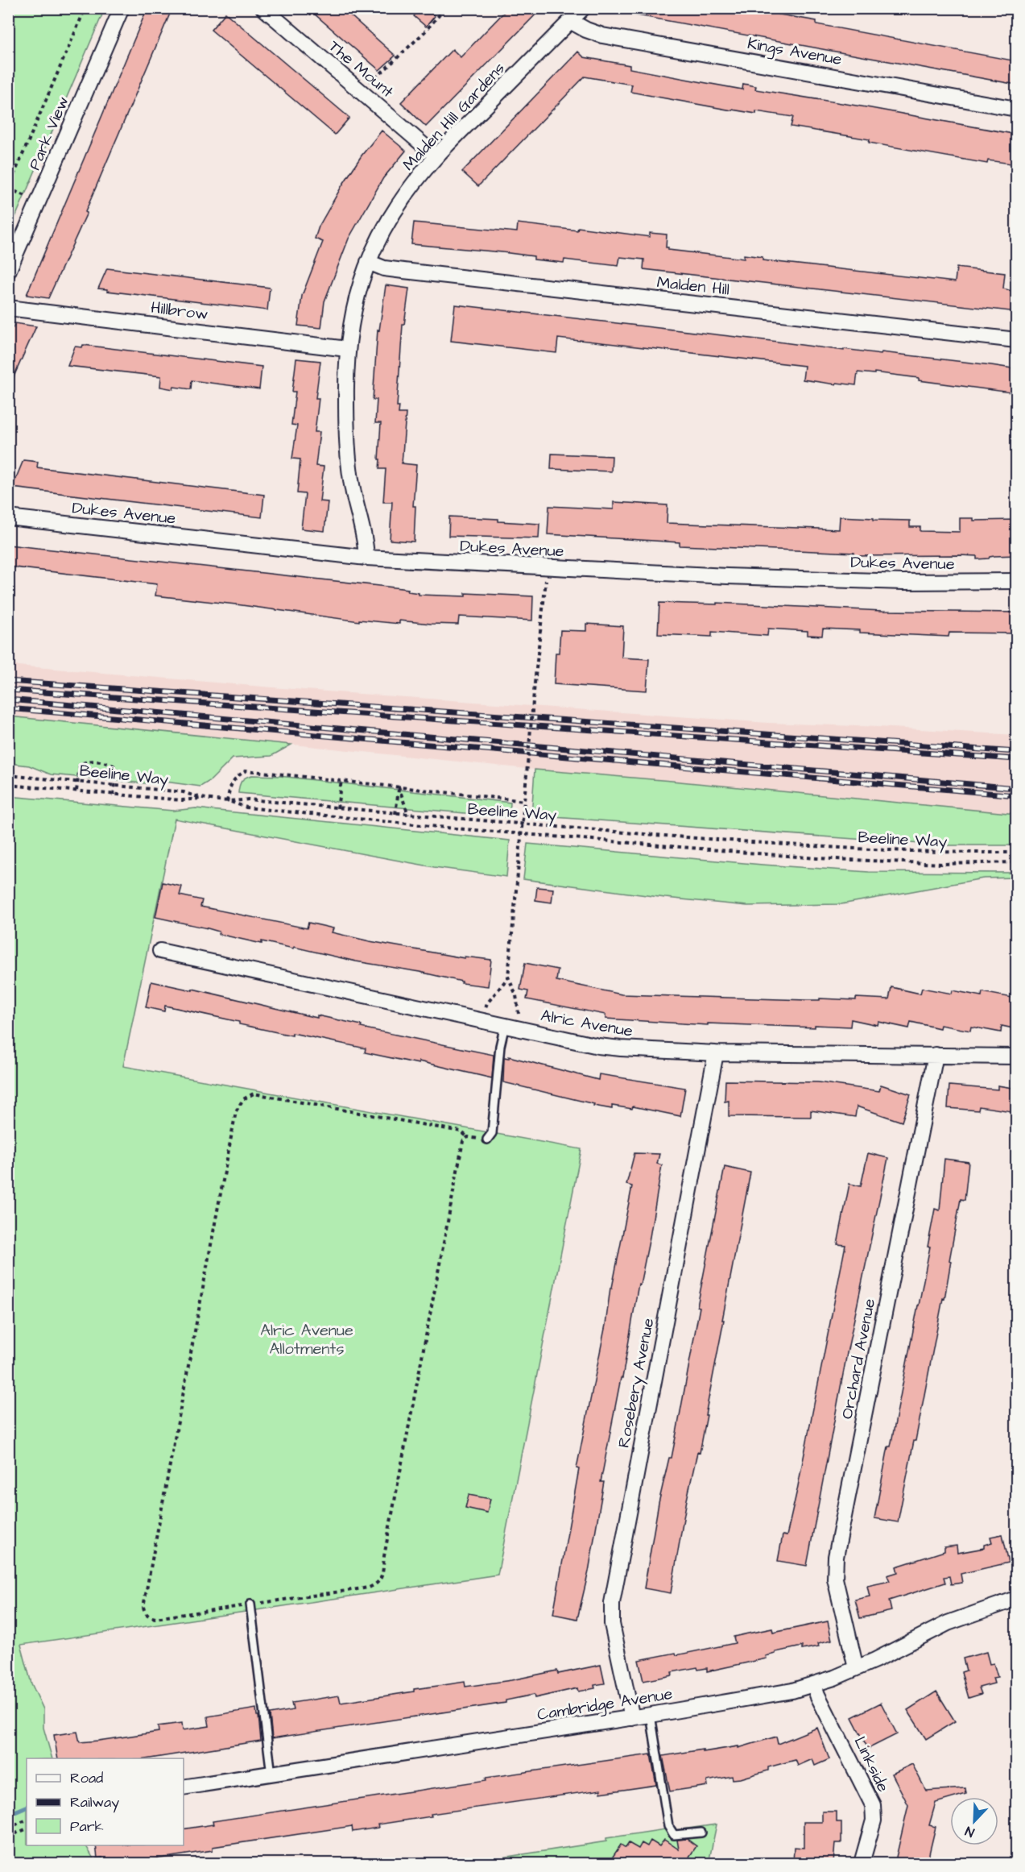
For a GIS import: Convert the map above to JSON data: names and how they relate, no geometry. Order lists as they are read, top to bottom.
{
  "streets": {
    "street": [
      "Kings Avenue",
      "The Mount",
      "Malden Hill Gardens",
      "Park View",
      "Malden Hill",
      "Hillbrow",
      "Dukes Avenue",
      "Alric Avenue",
      "Orchard Avenue",
      "Rosebery Avenue",
      "Cambridge Avenue",
      "Linkside"
    ],
    "path": ["Beeline Way"]
  },
  "crossings": [
    ["Kings Avenue", "Malden Hill Gardens"],
    ["The Mount", "Malden Hill Gardens"],
    ["Malden Hill Gardens", "Malden Hill"],
    ["Malden Hill Gardens", "Hillbrow"],
    ["Malden Hill Gardens", "Dukes Avenue"],
    ["Alric Avenue", "Orchard Avenue"],
    ["Alric Avenue", "Rosebery Avenue"],
    ["Orchard Avenue", "Cambridge Avenue"],
    ["Rosebery Avenue", "Cambridge Avenue"],
    ["Cambridge Avenue", "Linkside"]
  ],
  "parks": ["Alric Avenue Allotments"],
  "legend": ["Road", "Railway", "Park"],
  "north": "bottom left"
}
